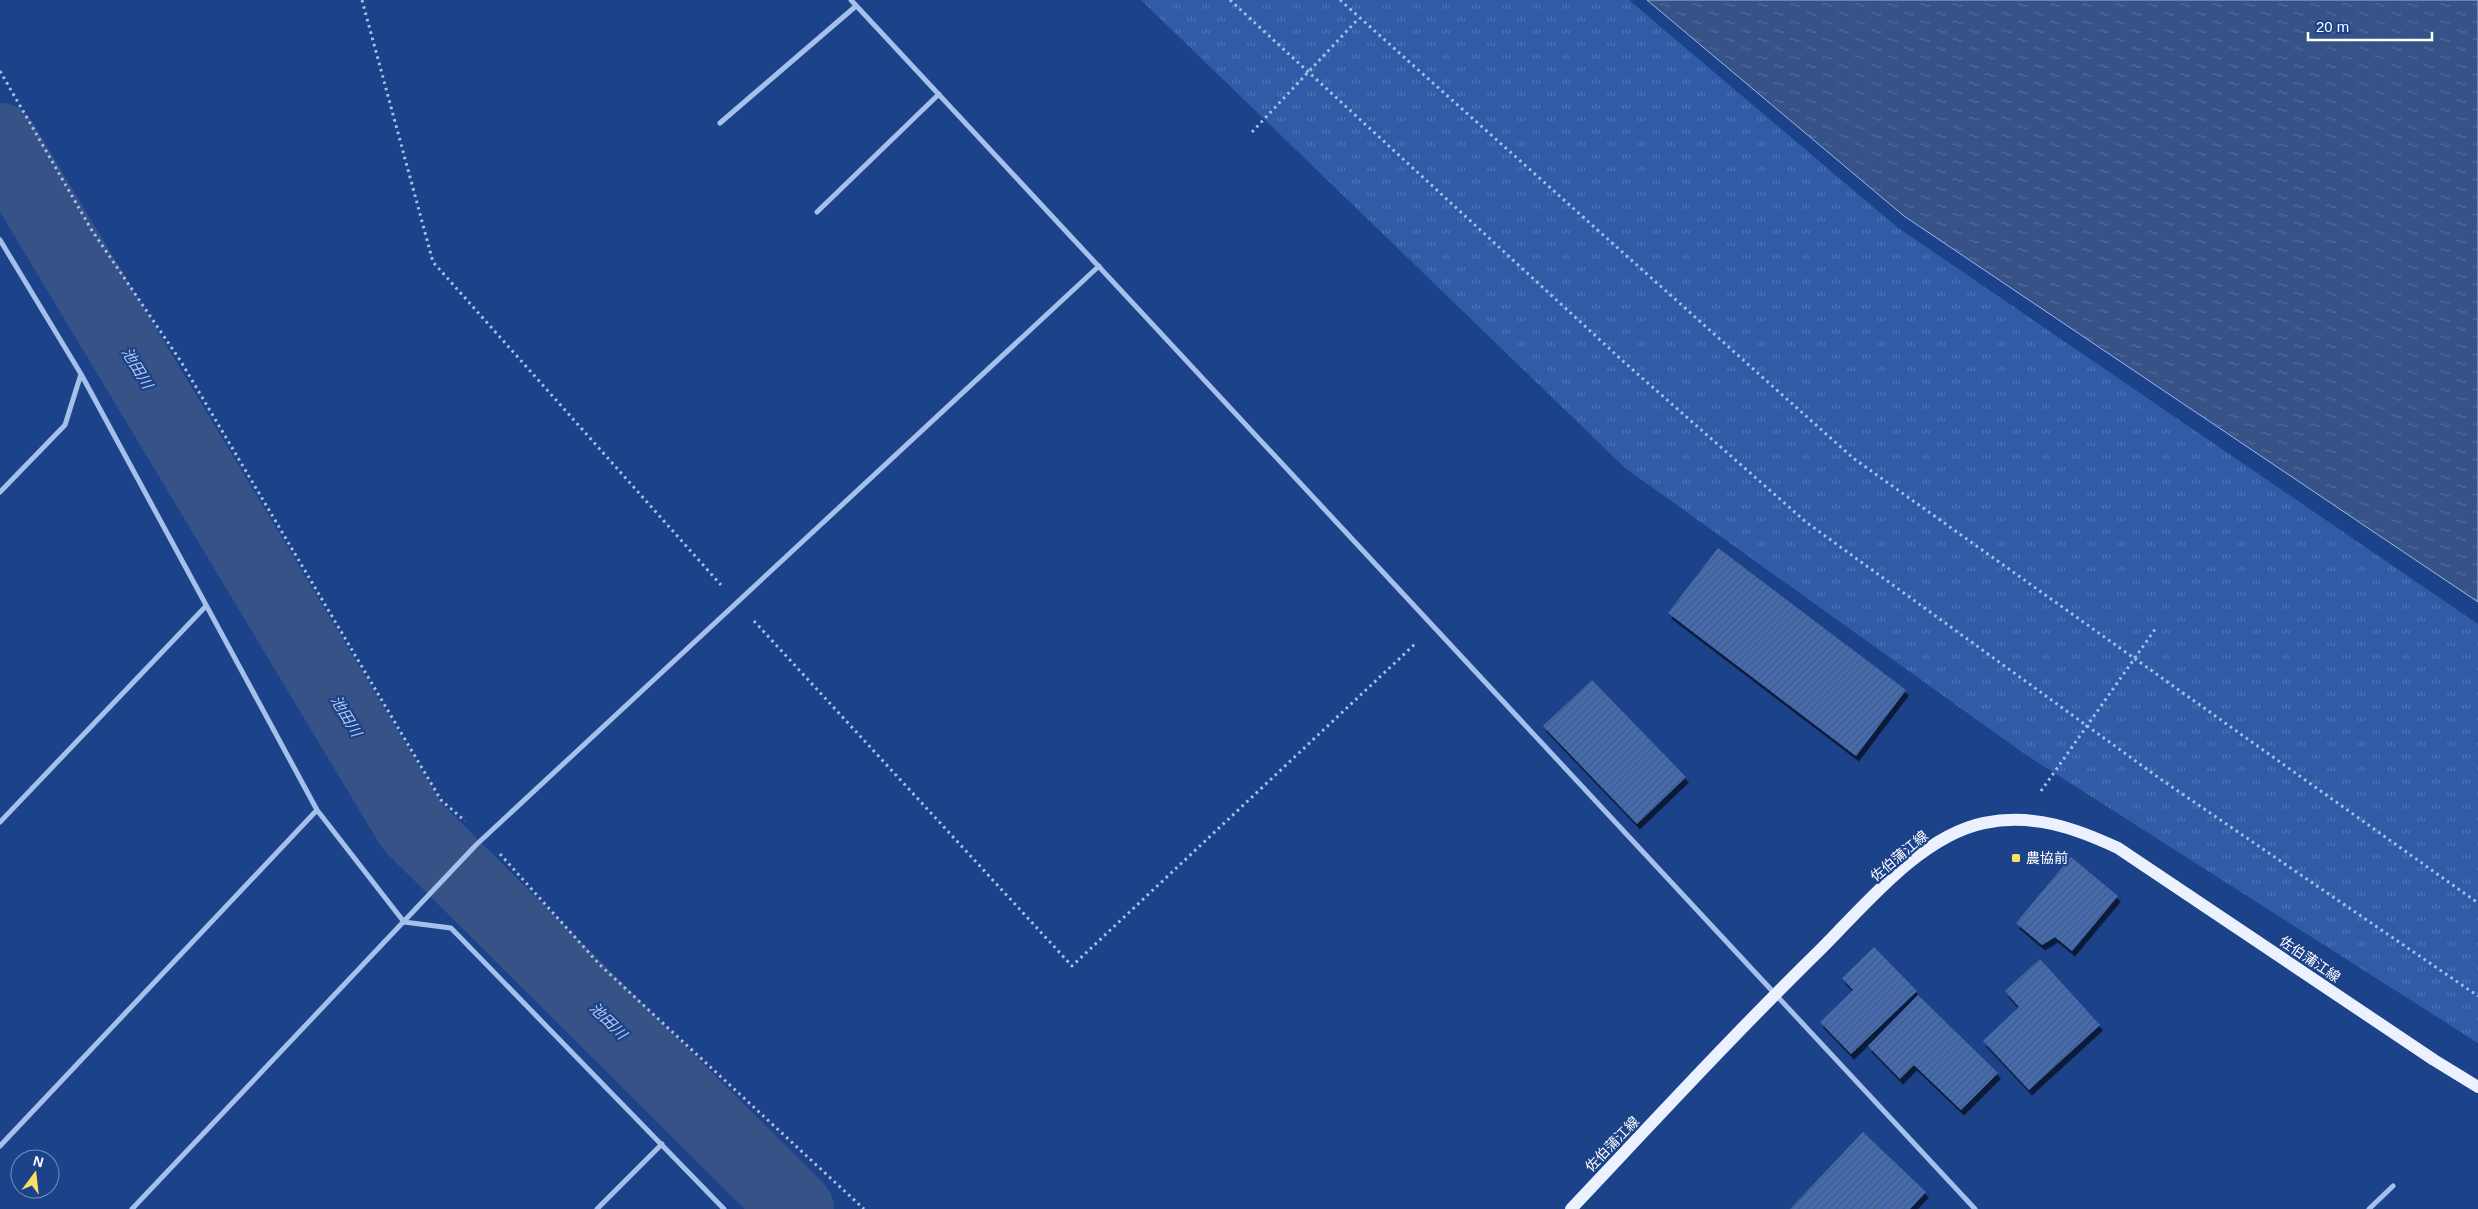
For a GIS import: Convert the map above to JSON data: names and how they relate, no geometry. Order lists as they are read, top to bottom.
{
  "streets": {
    "main road": ["佐伯蒲江線"]
  },
  "water": ["池田川"],
  "places": {
    "transit": ["農協前"]
  },
  "scale_bar": "20 m",
  "north": "top"
}
